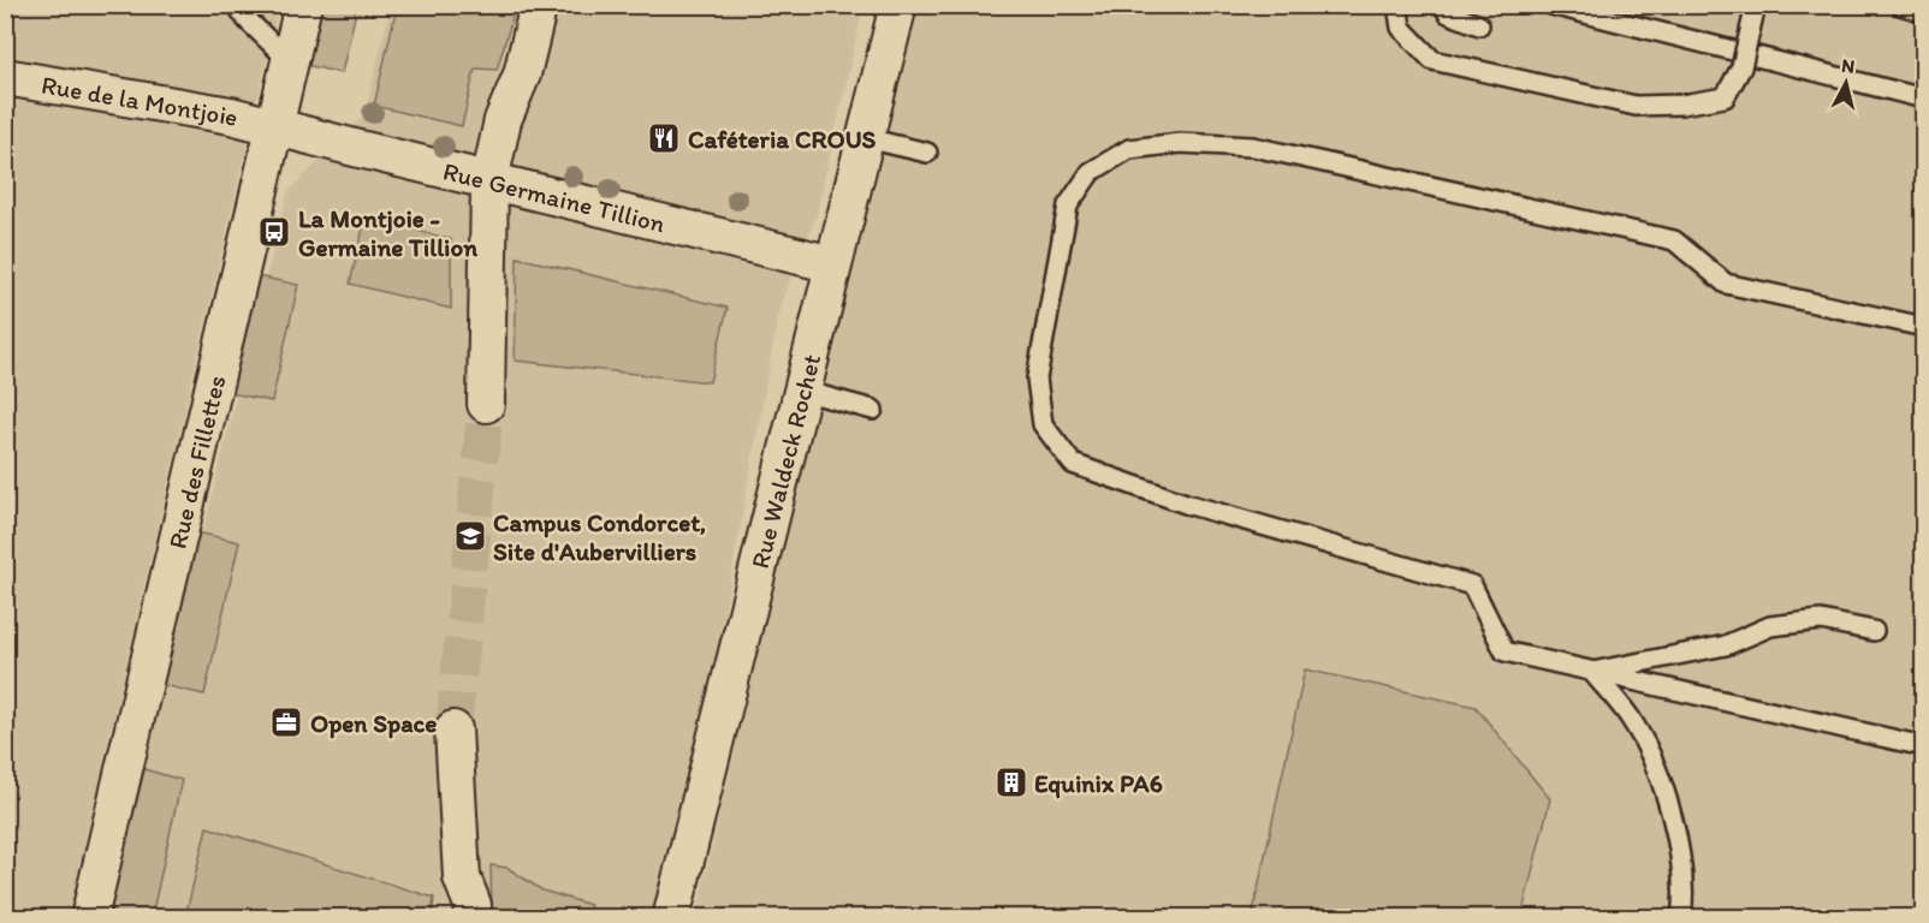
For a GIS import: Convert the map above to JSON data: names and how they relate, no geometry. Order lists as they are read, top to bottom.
{
  "streets": {
    "street": [
      "Rue de la Montjoie",
      "Rue Germaine Tillion",
      "Rue des Fillettes",
      "Rue Waldeck Rochet"
    ]
  },
  "crossings": [
    ["Rue de la Montjoie", "Rue Germaine Tillion"],
    ["Rue de la Montjoie", "Rue des Fillettes"],
    ["Rue Germaine Tillion", "Rue des Fillettes"],
    ["Rue Germaine Tillion", "Rue Waldeck Rochet"]
  ],
  "places": {
    "restaurant": ["Caféteria CROUS"],
    "bus stop": ["La Montjoie - Germaine Tillion"],
    "school or university": ["Campus Condorcet, Site d'Aubervilliers"],
    "office": ["Open Space"],
    "building": ["Equinix PA6"]
  },
  "north": "top"
}
